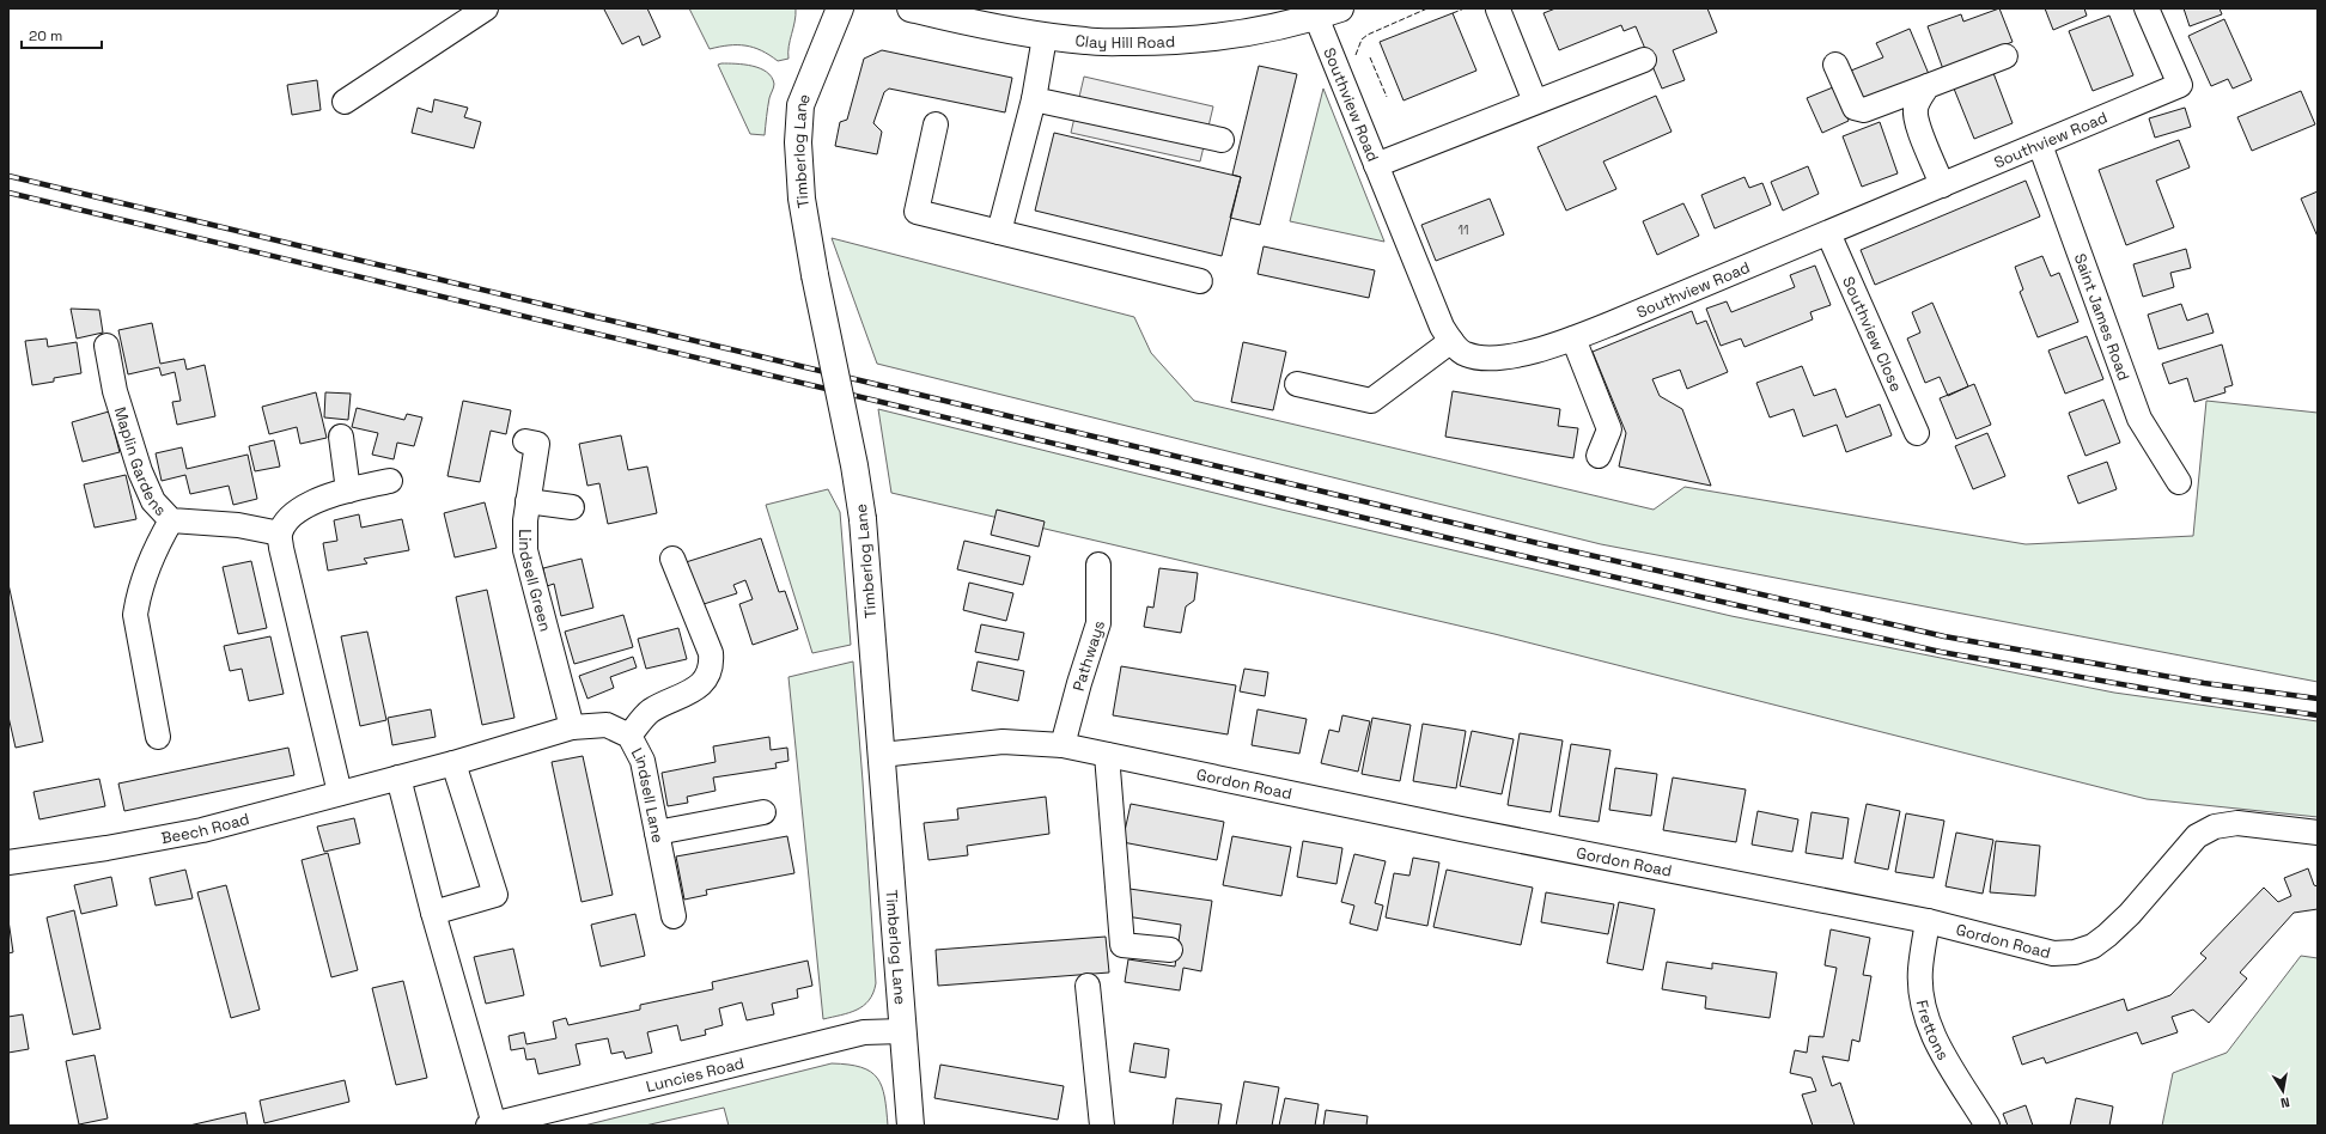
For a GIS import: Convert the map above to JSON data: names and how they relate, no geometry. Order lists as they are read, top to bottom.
{
  "streets": {
    "main road": ["Clay Hill Road", "Timberlog Lane"],
    "street": [
      "Southview Road",
      "Saint James Road",
      "Southview Close",
      "Maplin Gardens",
      "Lindsell Green",
      "Pathways",
      "Gordon Road",
      "Lindsell Lane",
      "Beech Road",
      "Frettons",
      "Luncies Road"
    ]
  },
  "crossings": [
    ["Clay Hill Road", "Southview Road"],
    ["Southview Road", "Saint James Road"],
    ["Southview Road", "Southview Close"],
    ["Timberlog Lane", "Gordon Road"],
    ["Timberlog Lane", "Luncies Road"],
    ["Lindsell Green", "Lindsell Lane"],
    ["Lindsell Green", "Beech Road"],
    ["Pathways", "Gordon Road"],
    ["Gordon Road", "Frettons"],
    ["Lindsell Lane", "Beech Road"]
  ],
  "house_numbers": ["11"],
  "scale_bar": "20 m",
  "north": "bottom"
}
